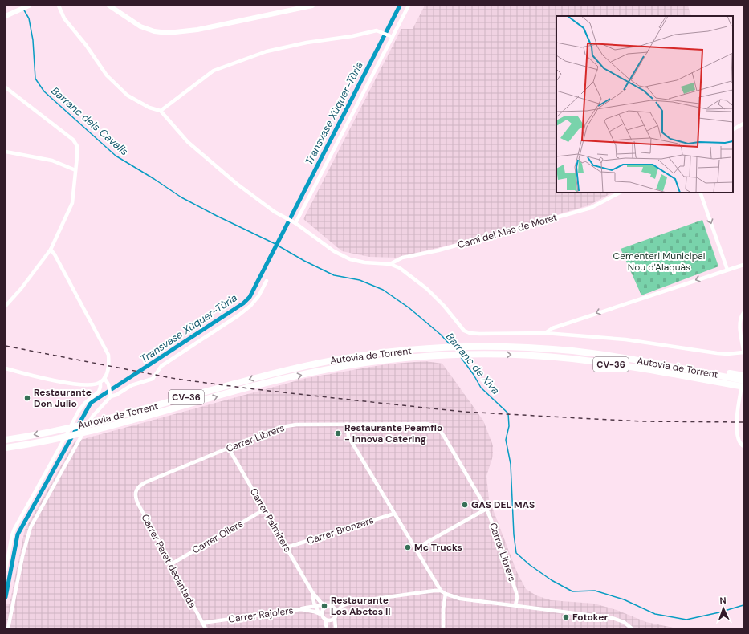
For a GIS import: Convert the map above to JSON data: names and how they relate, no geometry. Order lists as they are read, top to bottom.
{
  "streets": {
    "highway": ["Autovia de Torrent", "CV-36"],
    "street": [
      "Camí del Mas de Moret",
      "Carrer Librers",
      "Carrer Palmiters",
      "Carrer Bronzers",
      "Carrer Ollers",
      "Carrer Paret decantada",
      "Carrer Rajolers"
    ]
  },
  "crossings": [
    ["Carrer Librers", "Carrer Palmiters"],
    ["Carrer Librers", "Carrer Paret decantada"],
    ["Carrer Palmiters", "Carrer Bronzers"],
    ["Carrer Palmiters", "Carrer Ollers"],
    ["Carrer Palmiters", "Carrer Rajolers"],
    ["Carrer Ollers", "Carrer Paret decantada"],
    ["Carrer Paret decantada", "Carrer Rajolers"]
  ],
  "water": ["Transvase Xùquer-Tùria", "Barranc dels Cavalls", "Barranc de Xiva"],
  "parks": ["Cementeri Municipal Nou d'Alaquàs"],
  "places": [
    "Restaurante Don Julio",
    "Restaurante Peamflo - Innova Catering",
    "GAS DEL MAS",
    "Mc Trucks",
    "Restaurante Los Abetos II",
    "Fotoker"
  ],
  "north": "top"
}
